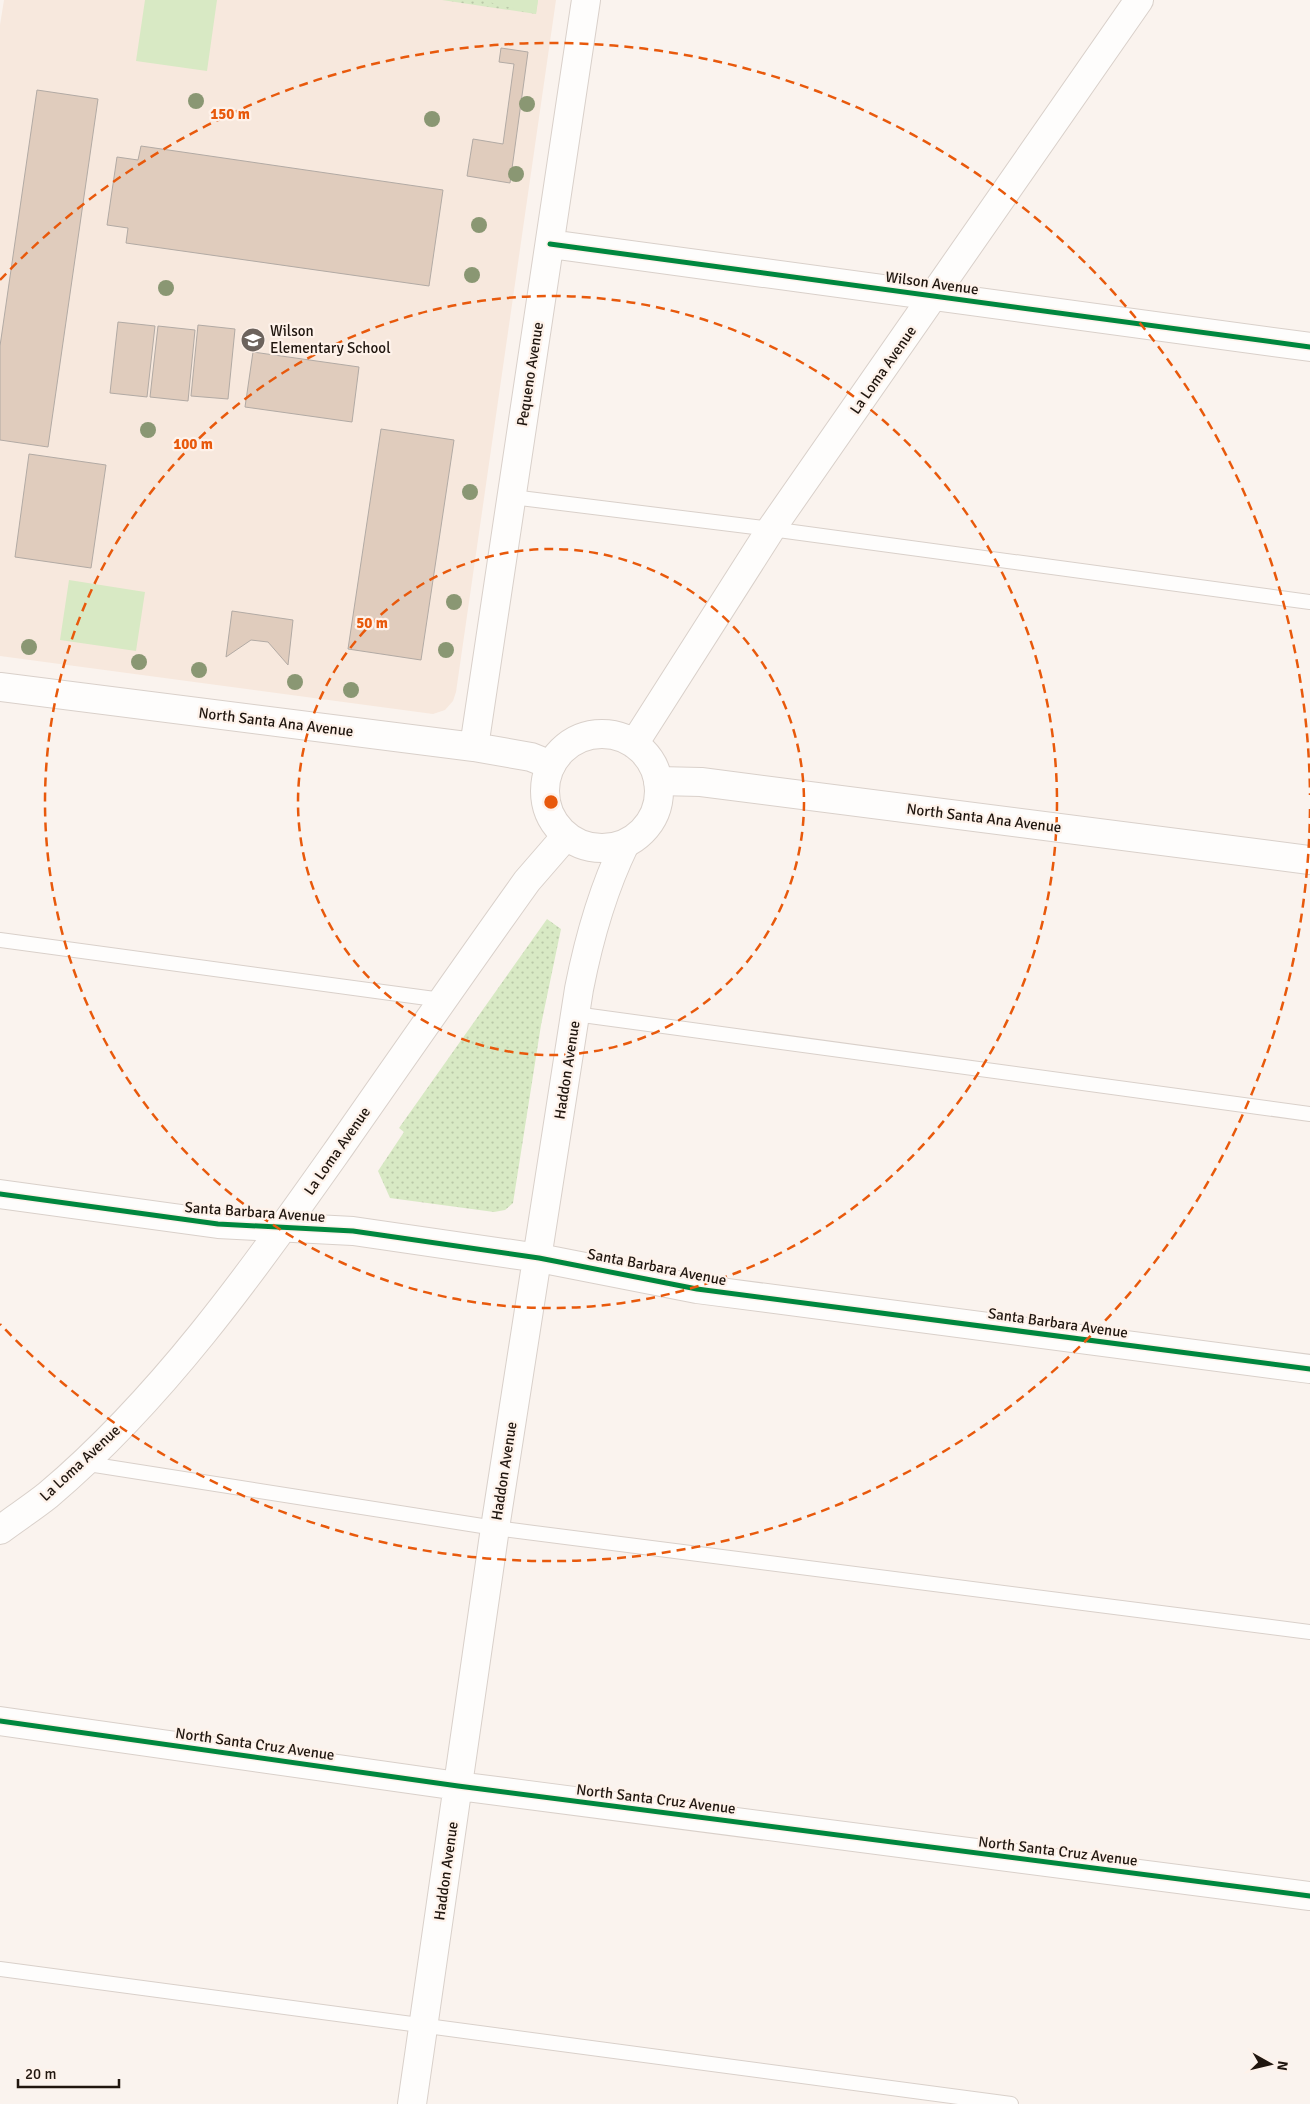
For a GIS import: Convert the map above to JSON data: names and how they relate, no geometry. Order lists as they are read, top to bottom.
{
  "streets": {
    "street": [
      "Wilson Avenue",
      "La Loma Avenue",
      "Pequeno Avenue",
      "North Santa Ana Avenue",
      "Haddon Avenue",
      "Santa Barbara Avenue",
      "North Santa Cruz Avenue"
    ]
  },
  "crossings": [
    ["Wilson Avenue", "La Loma Avenue"],
    ["Wilson Avenue", "Pequeno Avenue"],
    ["La Loma Avenue", "North Santa Ana Avenue"],
    ["La Loma Avenue", "Haddon Avenue"],
    ["La Loma Avenue", "Santa Barbara Avenue"],
    ["Pequeno Avenue", "North Santa Ana Avenue"],
    ["North Santa Ana Avenue", "Haddon Avenue"],
    ["Haddon Avenue", "Santa Barbara Avenue"],
    ["Haddon Avenue", "North Santa Cruz Avenue"]
  ],
  "places": {
    "school or university": ["Wilson Elementary School"]
  },
  "scale_bar": "20 m",
  "north": "right",
  "rings": ["150 m", "100 m", "50 m"]
}
